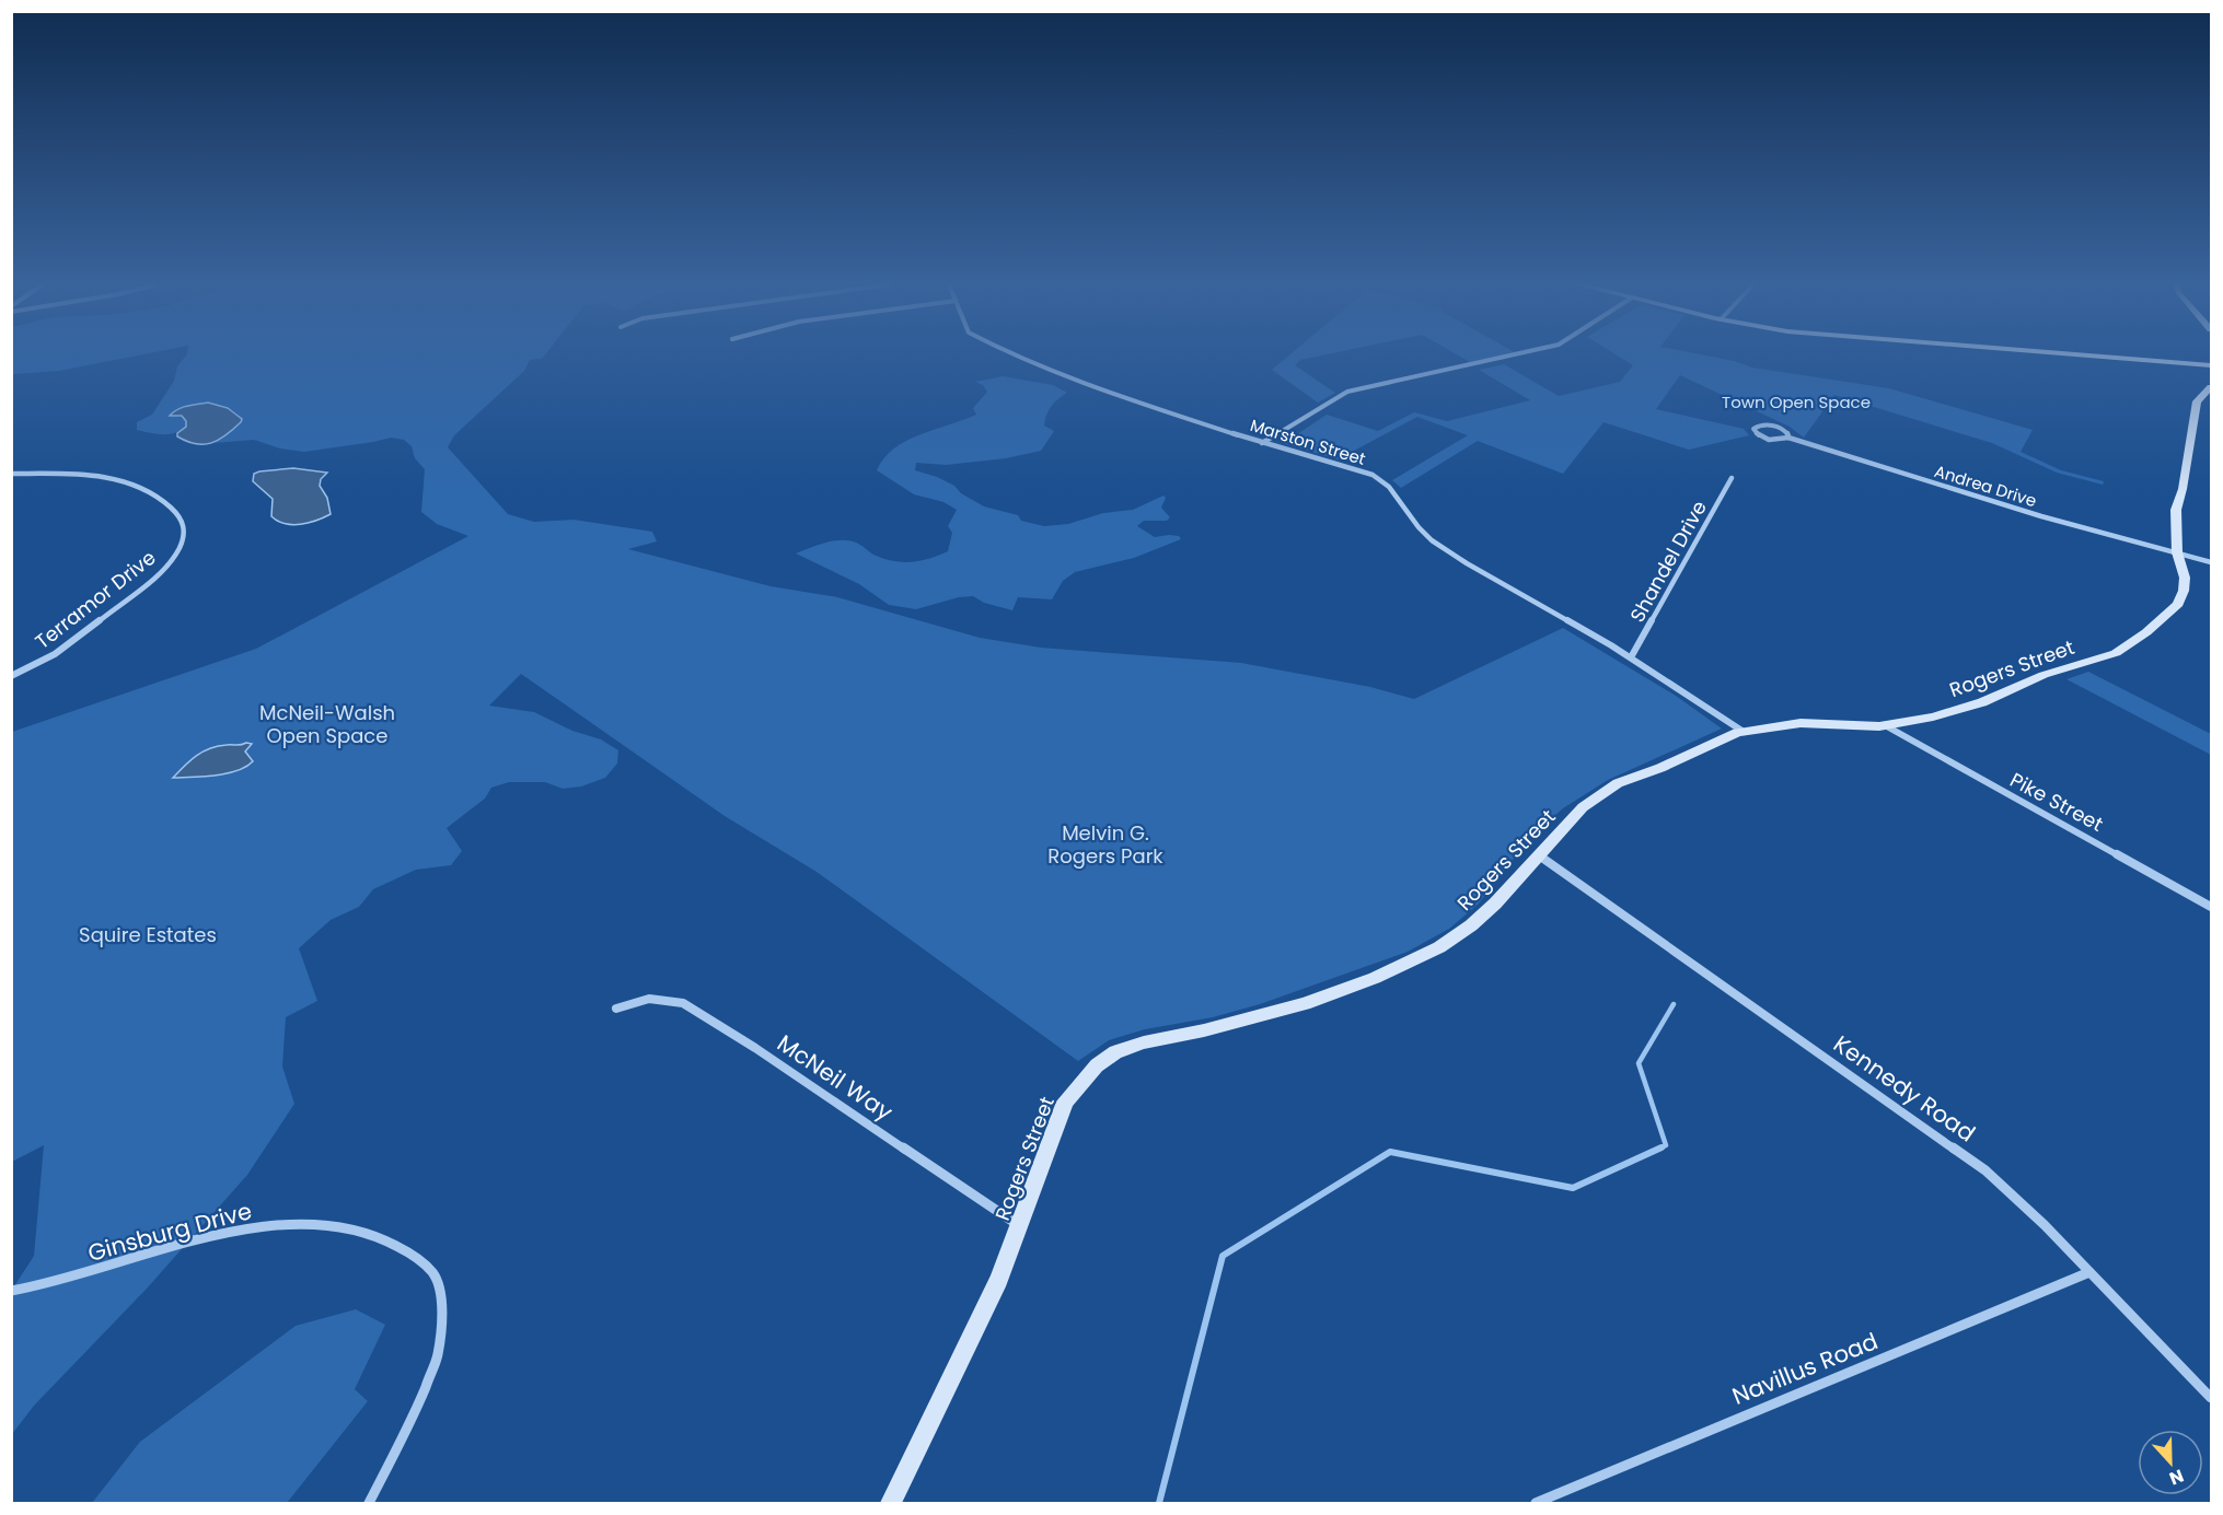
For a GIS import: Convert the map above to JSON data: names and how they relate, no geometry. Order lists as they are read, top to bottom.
{
  "streets": {
    "street": [
      "Marston Street",
      "Andrea Drive",
      "Shandel Drive",
      "Terramor Drive",
      "Rogers Street",
      "Pike Street",
      "McNeil Way",
      "Kennedy Road",
      "Ginsburg Drive",
      "Navillus Road"
    ]
  },
  "crossings": [
    ["Marston Street", "Shandel Drive"],
    ["Marston Street", "Rogers Street"],
    ["Andrea Drive", "Rogers Street"],
    ["Rogers Street", "Pike Street"],
    ["Rogers Street", "McNeil Way"],
    ["Rogers Street", "Kennedy Road"],
    ["Kennedy Road", "Navillus Road"]
  ],
  "parks": [
    "Town Open Space",
    "McNeil-Walsh Open Space",
    "Melvin G. Rogers Park",
    "Squire Estates"
  ],
  "north": "bottom"
}
